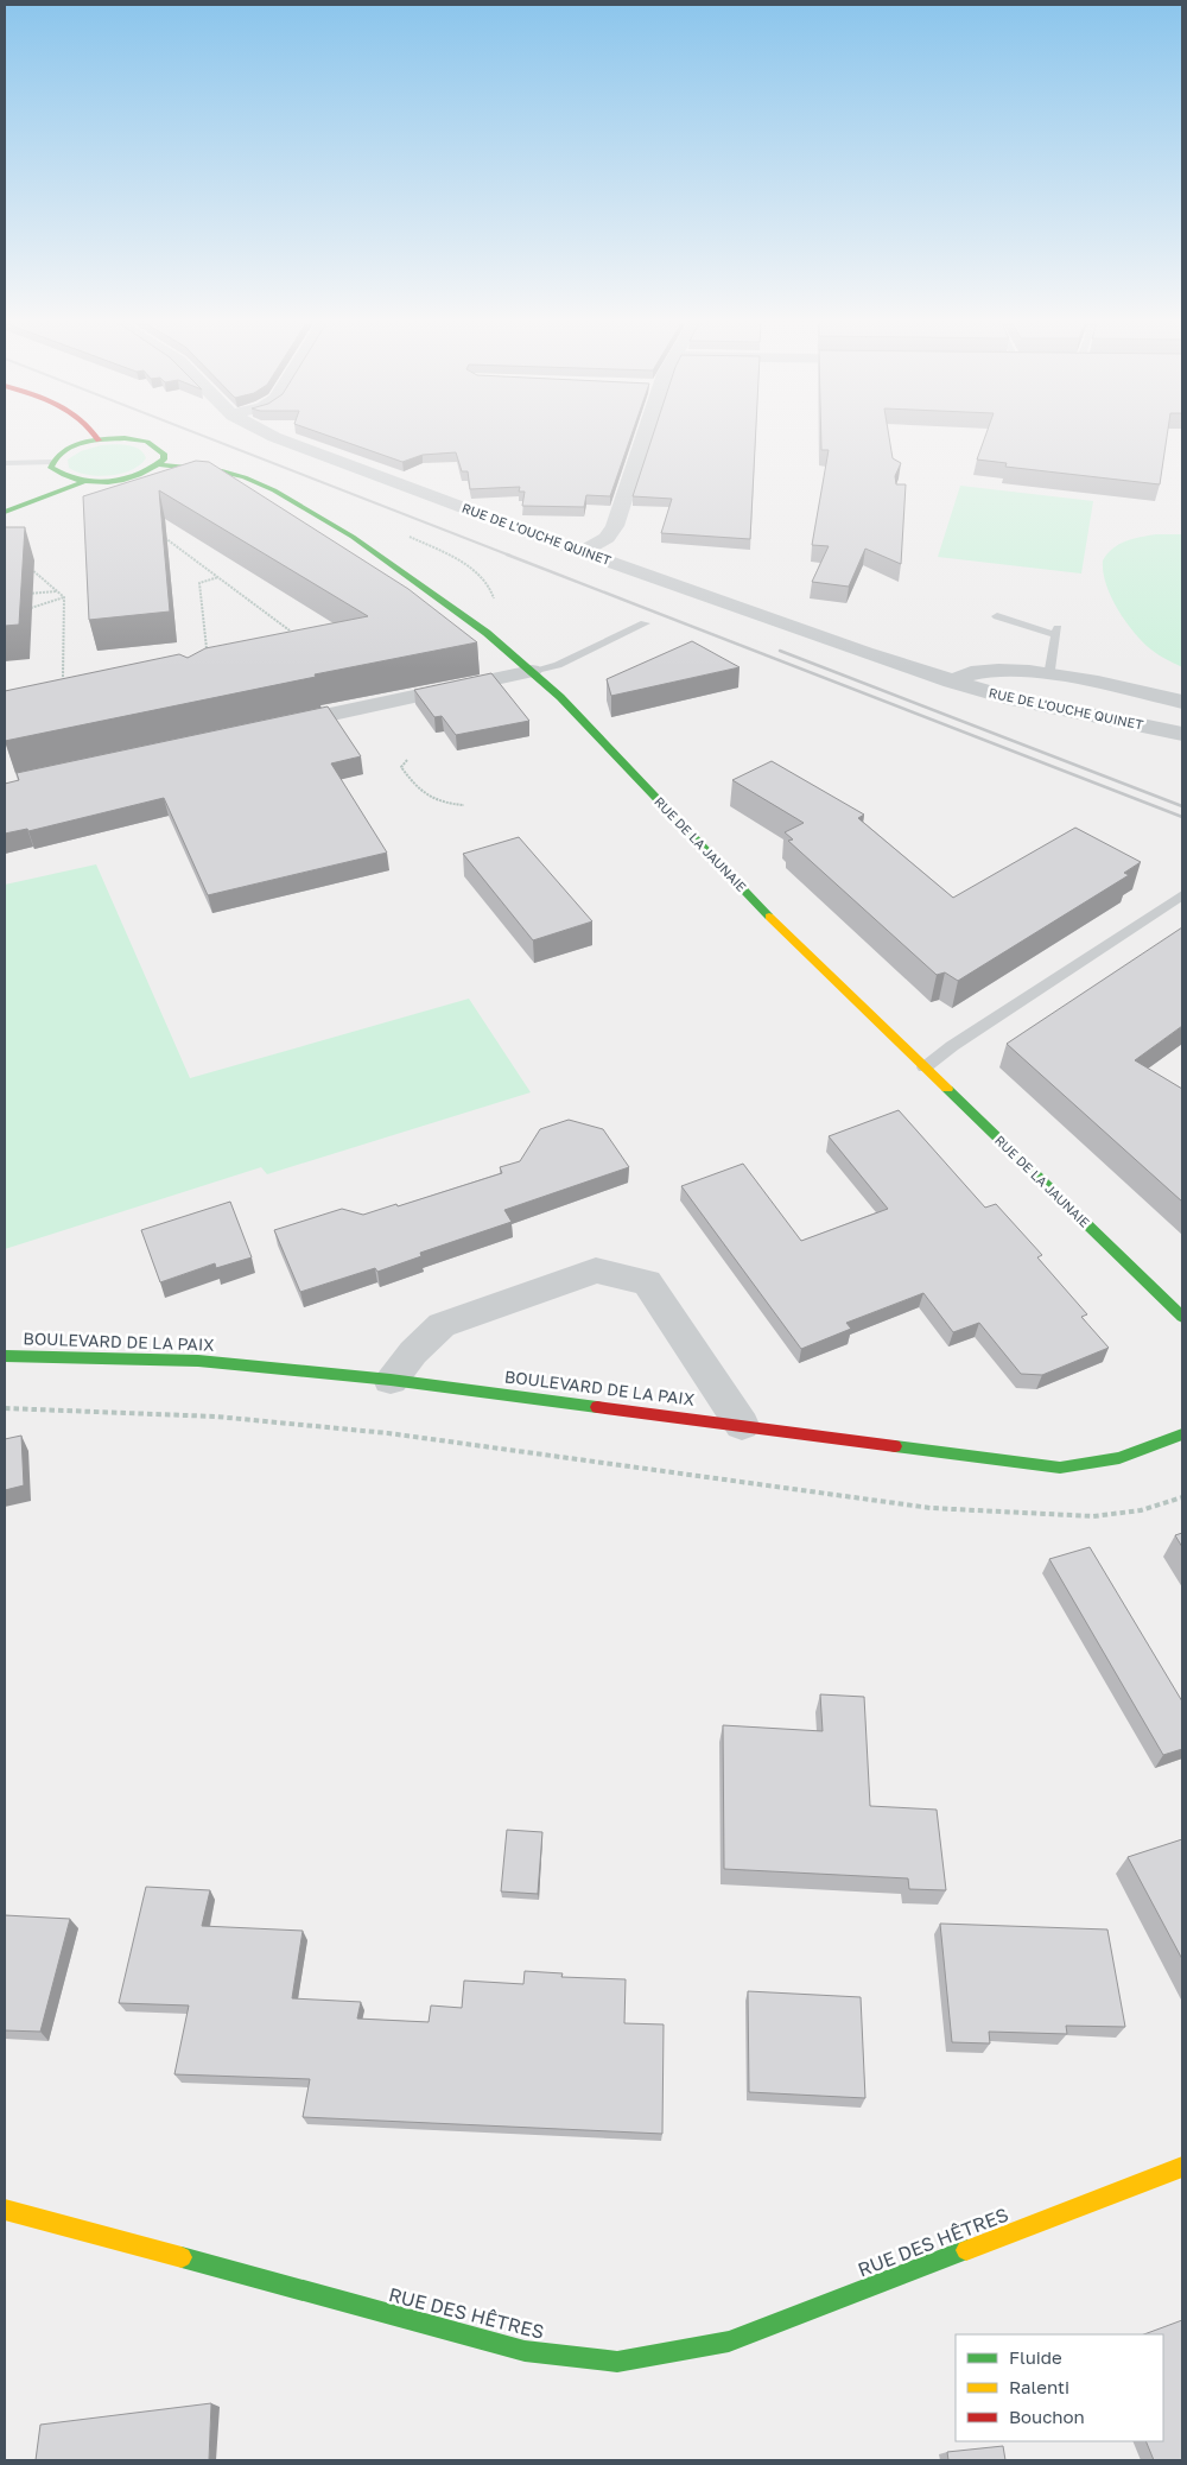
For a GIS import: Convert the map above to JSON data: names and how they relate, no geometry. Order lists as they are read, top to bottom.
{
  "streets": {
    "street": [
      "RUE DE L'OUCHE QUINET",
      "RUE DE LA JAUNAIE",
      "BOULEVARD DE LA PAIX",
      "RUE DES HÊTRES"
    ]
  },
  "legend": ["Fluide", "Ralenti", "Bouchon"]
}
